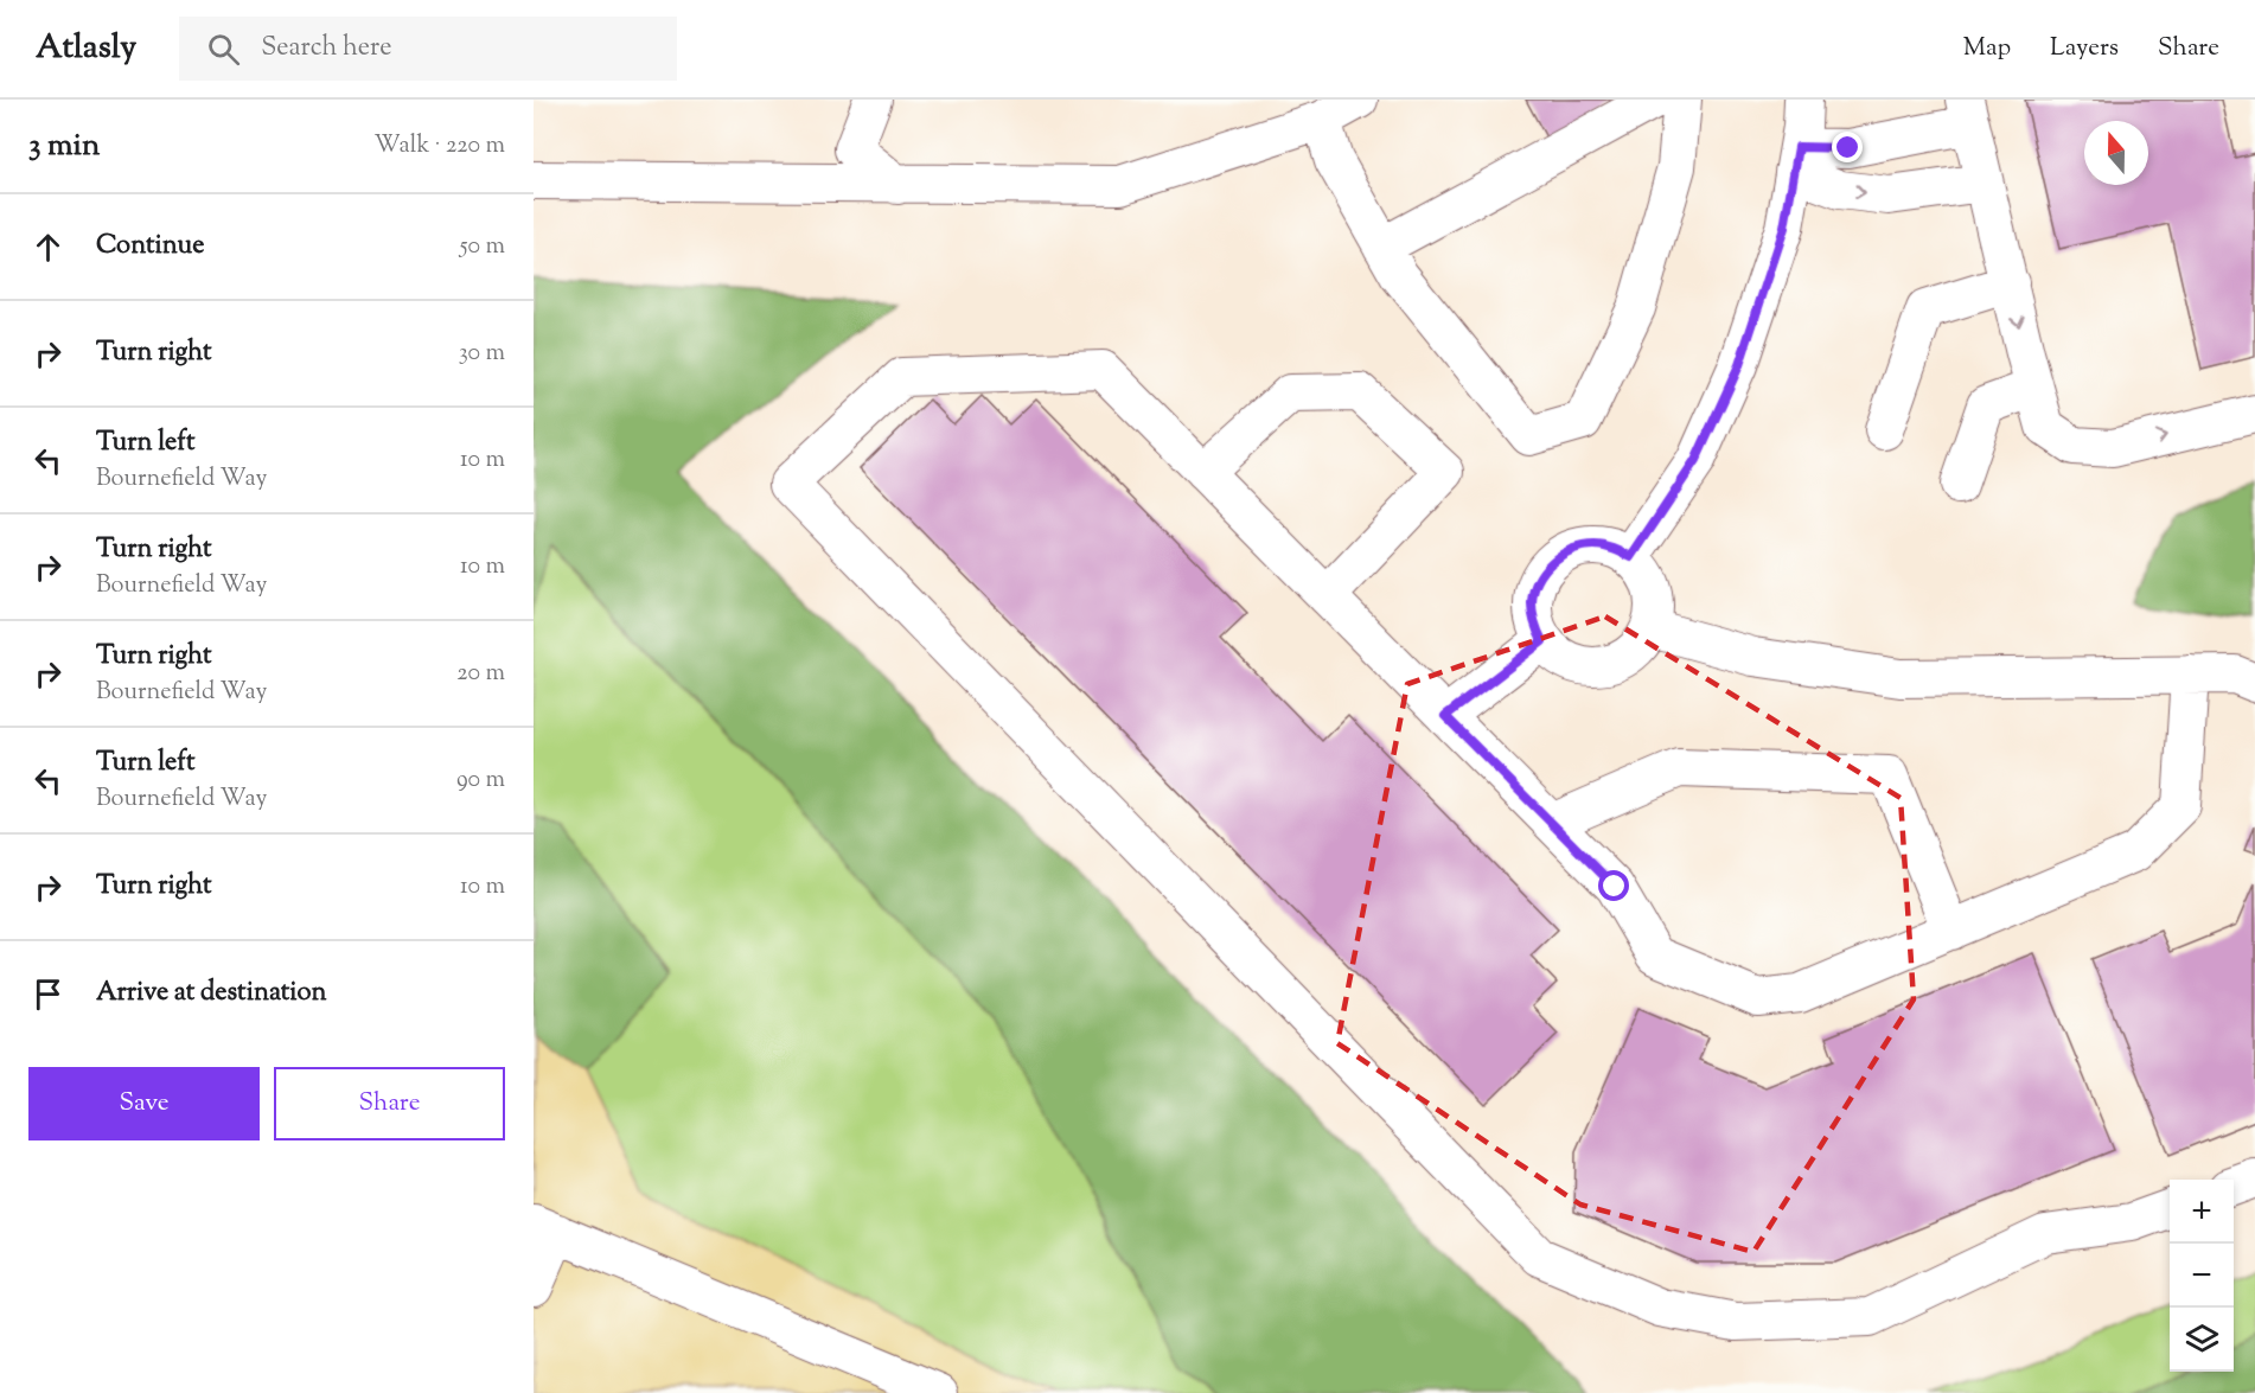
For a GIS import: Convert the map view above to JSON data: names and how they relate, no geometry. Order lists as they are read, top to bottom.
{
  "north": "top",
  "page": {
    "header": "Atlasly",
    "search": "Search here",
    "nav": ["Map", "Layers", "Share"],
    "heading": ["3 min", "Walk · 220 m"],
    "list": [
      ["Continue", "50 m"],
      ["Turn right", "30 m"],
      ["Turn left", "Bournefield Way", "10 m"],
      ["Turn right", "Bournefield Way", "10 m"],
      ["Turn right", "Bournefield Way", "20 m"],
      ["Turn left", "Bournefield Way", "90 m"],
      ["Turn right", "10 m"],
      "Arrive at destination"
    ],
    "buttons": ["Save", "Share"],
    "map_buttons": ["+", "−"]
  }
}
